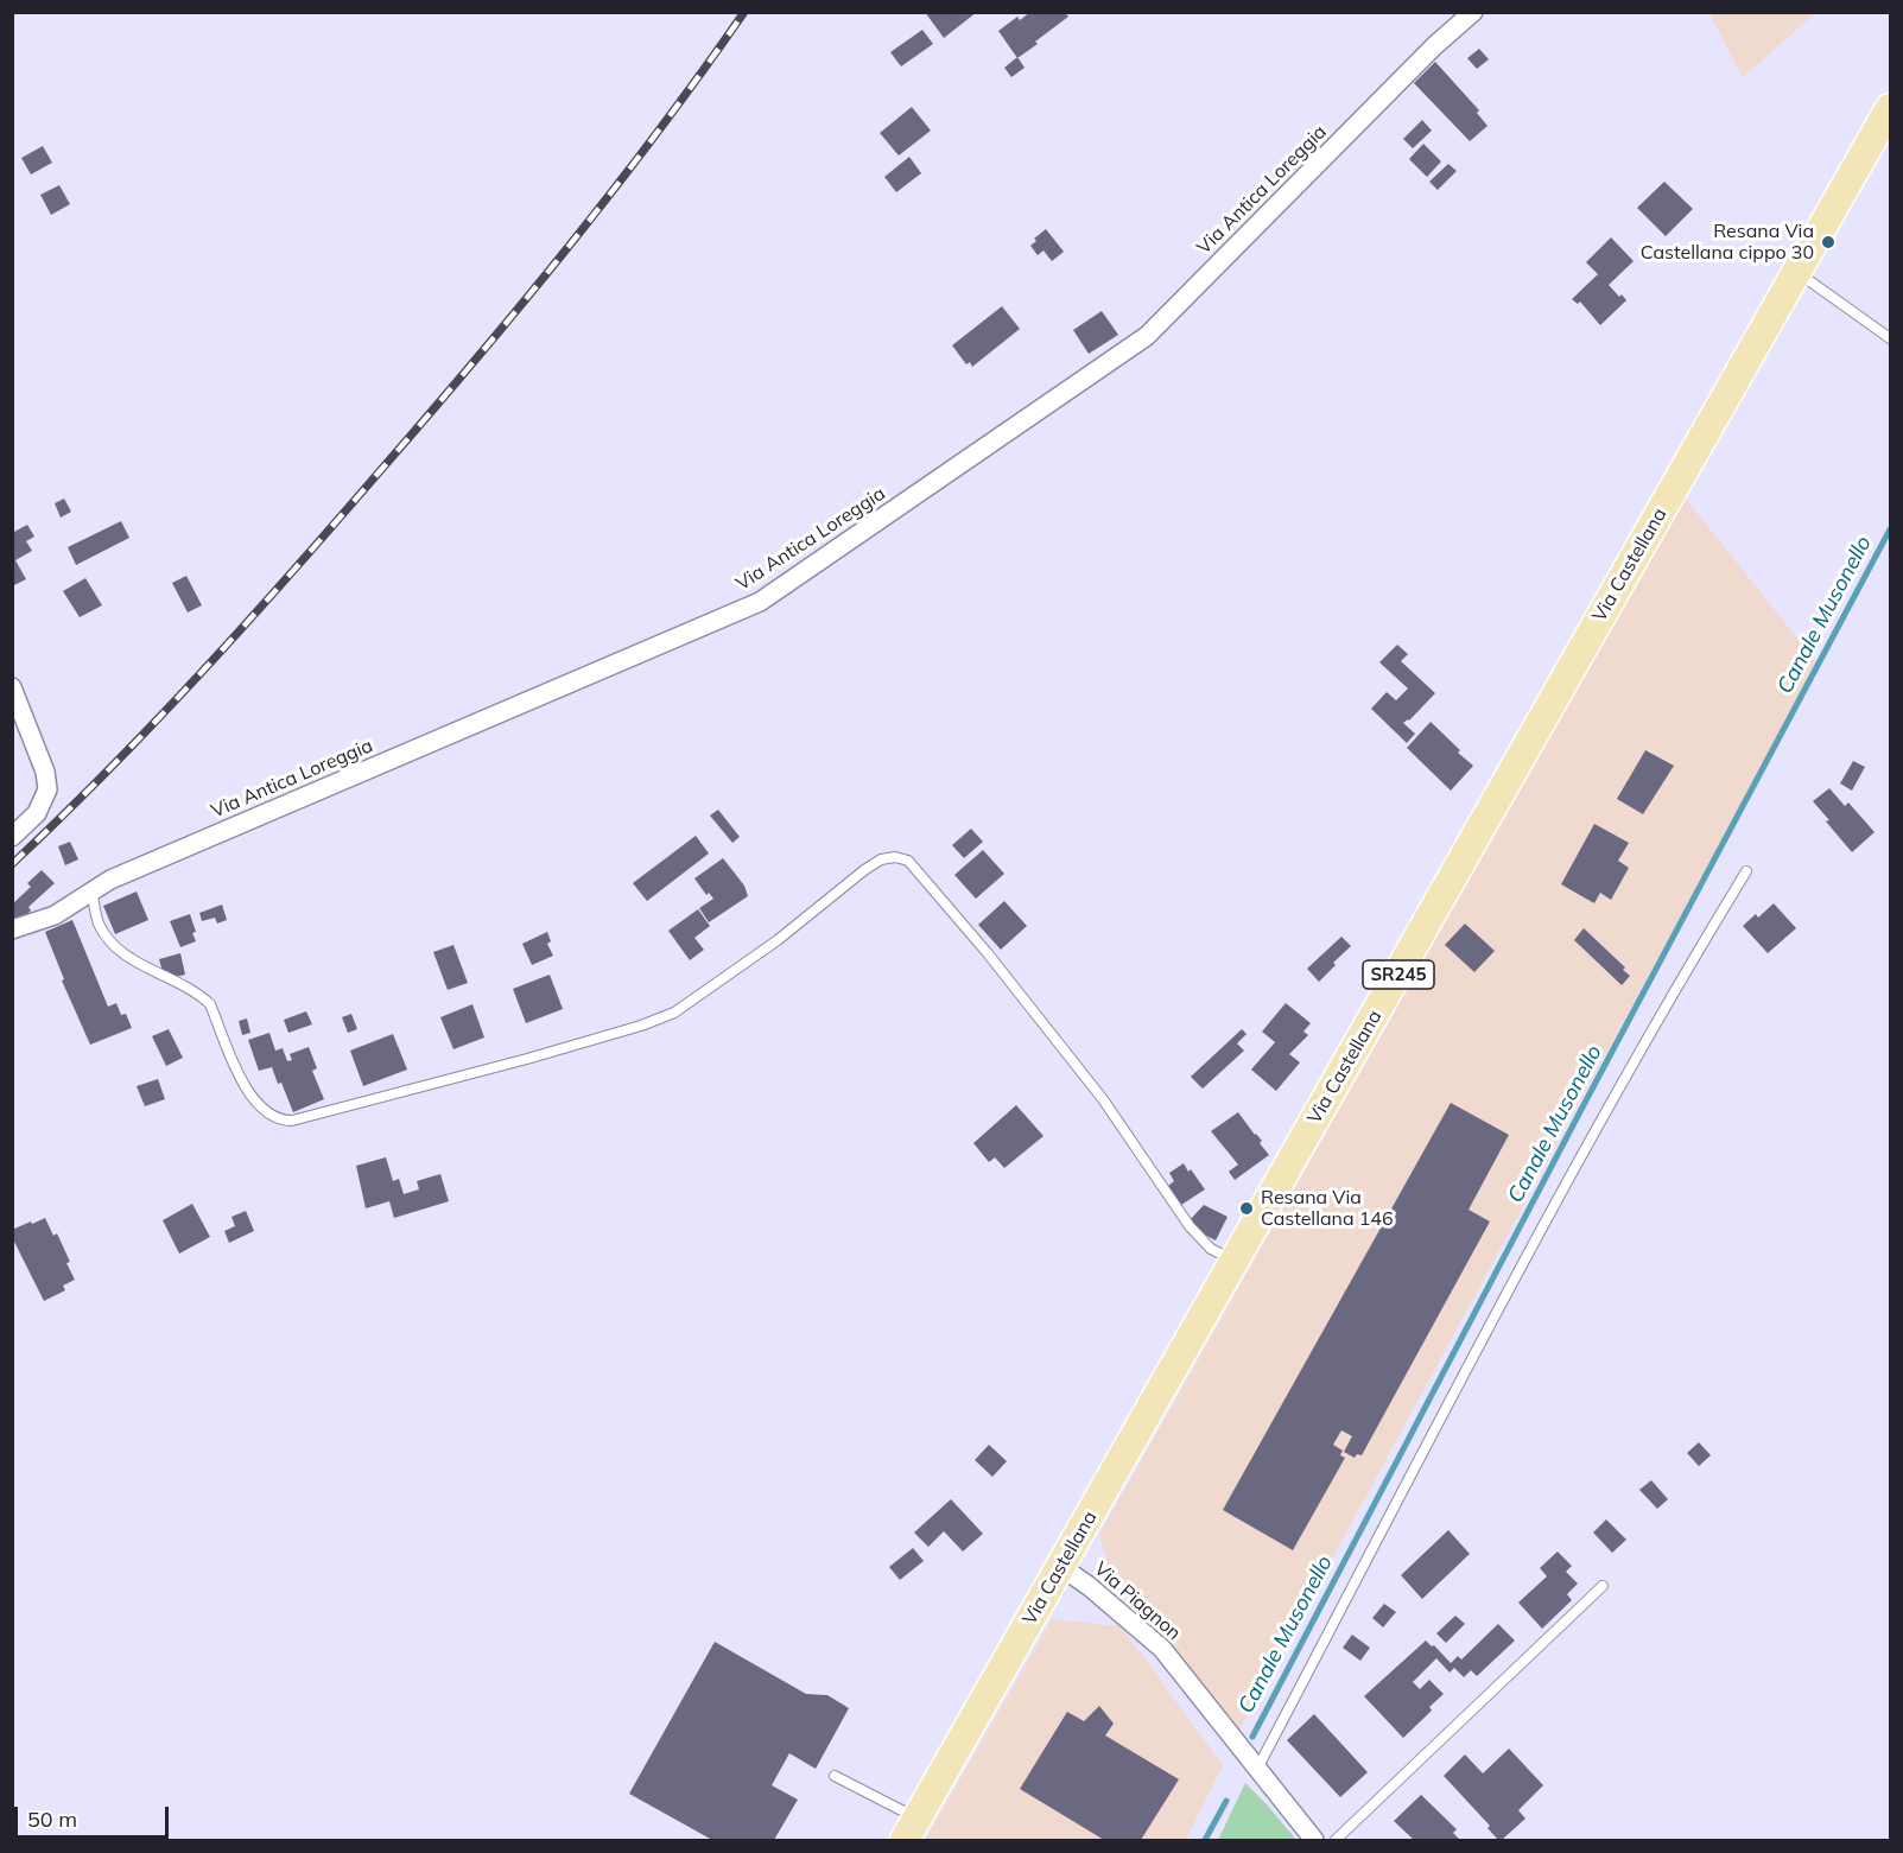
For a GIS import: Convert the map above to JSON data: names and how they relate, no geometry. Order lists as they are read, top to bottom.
{
  "streets": {
    "main road": ["Via Castellana", "SR245"],
    "street": ["Via Antica Loreggia", "Via Piagnon"]
  },
  "crossings": [
    ["Via Castellana", "Via Piagnon"]
  ],
  "water": ["Canale Musonello"],
  "places": ["Resana Via Castellana cippo 30", "Resana Via Castellana 146"],
  "scale_bar": "50 m"
}
